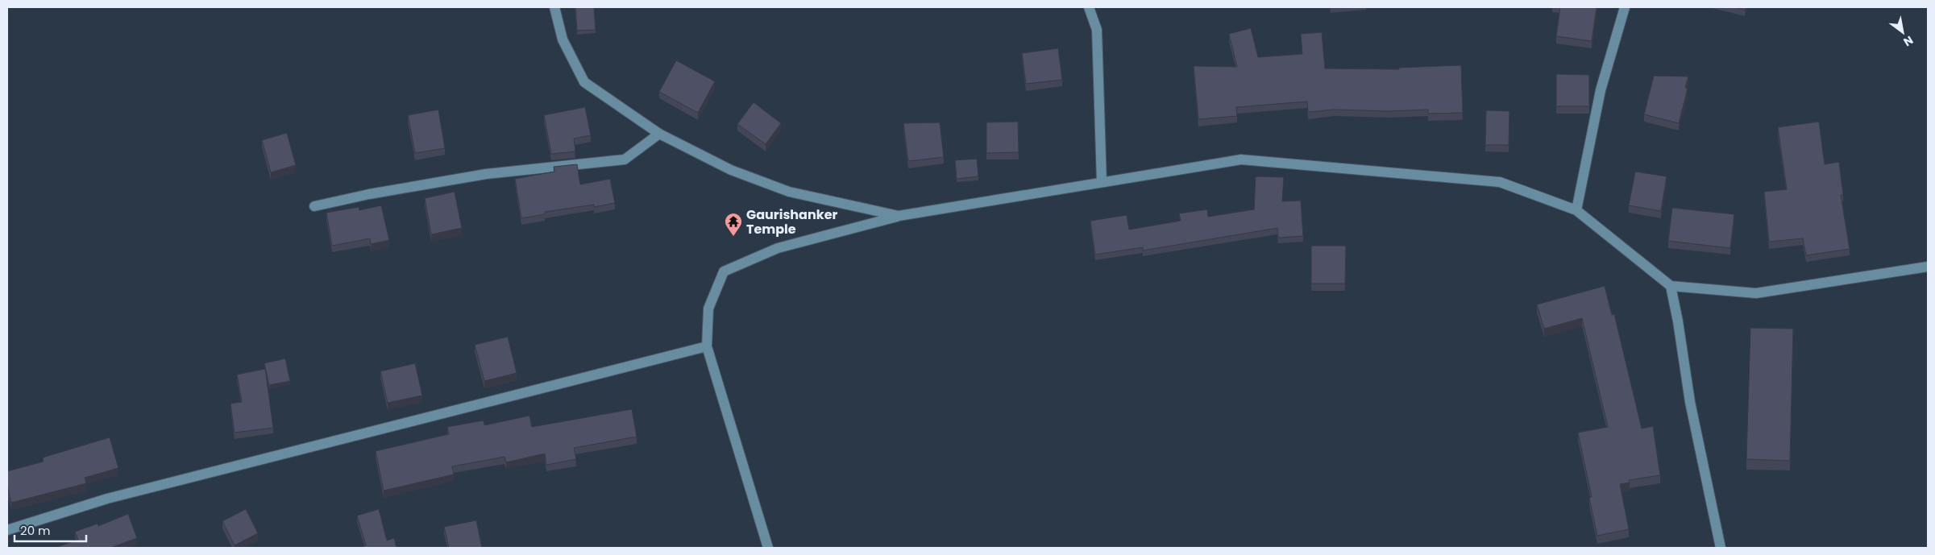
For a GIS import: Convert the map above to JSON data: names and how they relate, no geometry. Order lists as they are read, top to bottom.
{
  "places": {
    "temple": ["Gaurishanker Temple"]
  },
  "scale_bar": "20 m",
  "north": "bottom right"
}
